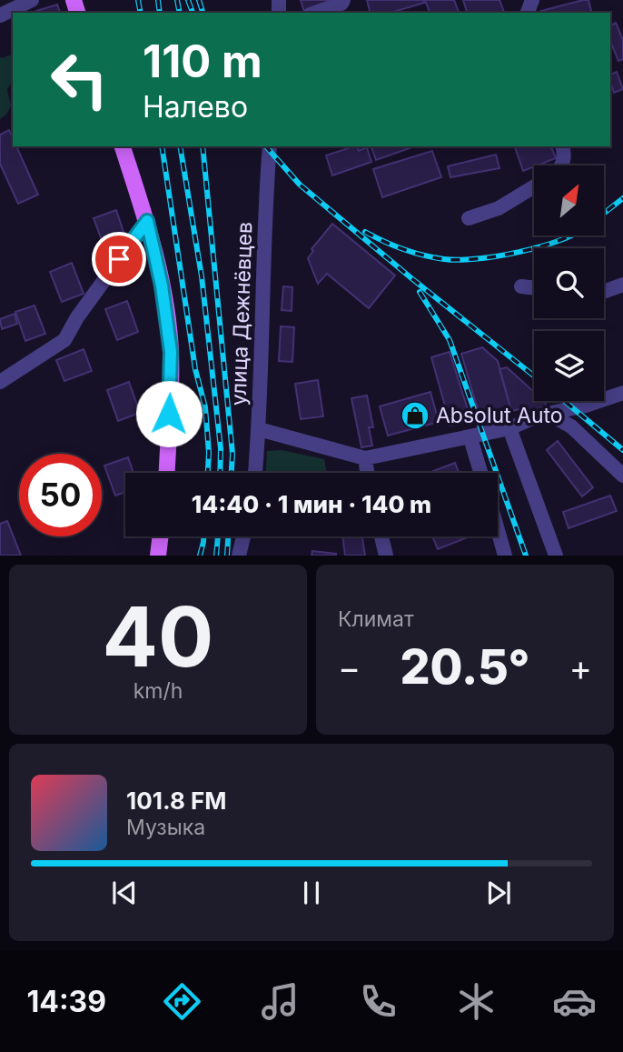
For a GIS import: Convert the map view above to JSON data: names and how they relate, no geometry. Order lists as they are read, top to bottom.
{
  "streets": {
    "street": ["улица Дежнёвцев"]
  },
  "places": {
    "shop": ["Absolut Auto"]
  },
  "north": "top right",
  "page": {
    "turn": ["110 m", "Налево"],
    "limit": "50",
    "trip": "14:40 · 1 мин · 140 m",
    "tile": [
      ["40", "km/h"],
      "Климат"
    ],
    "heat": ["−", "20.5°", "+"],
    "song": ["101.8 FM", "Музыка"],
    "tabs": "14:39"
  }
}
